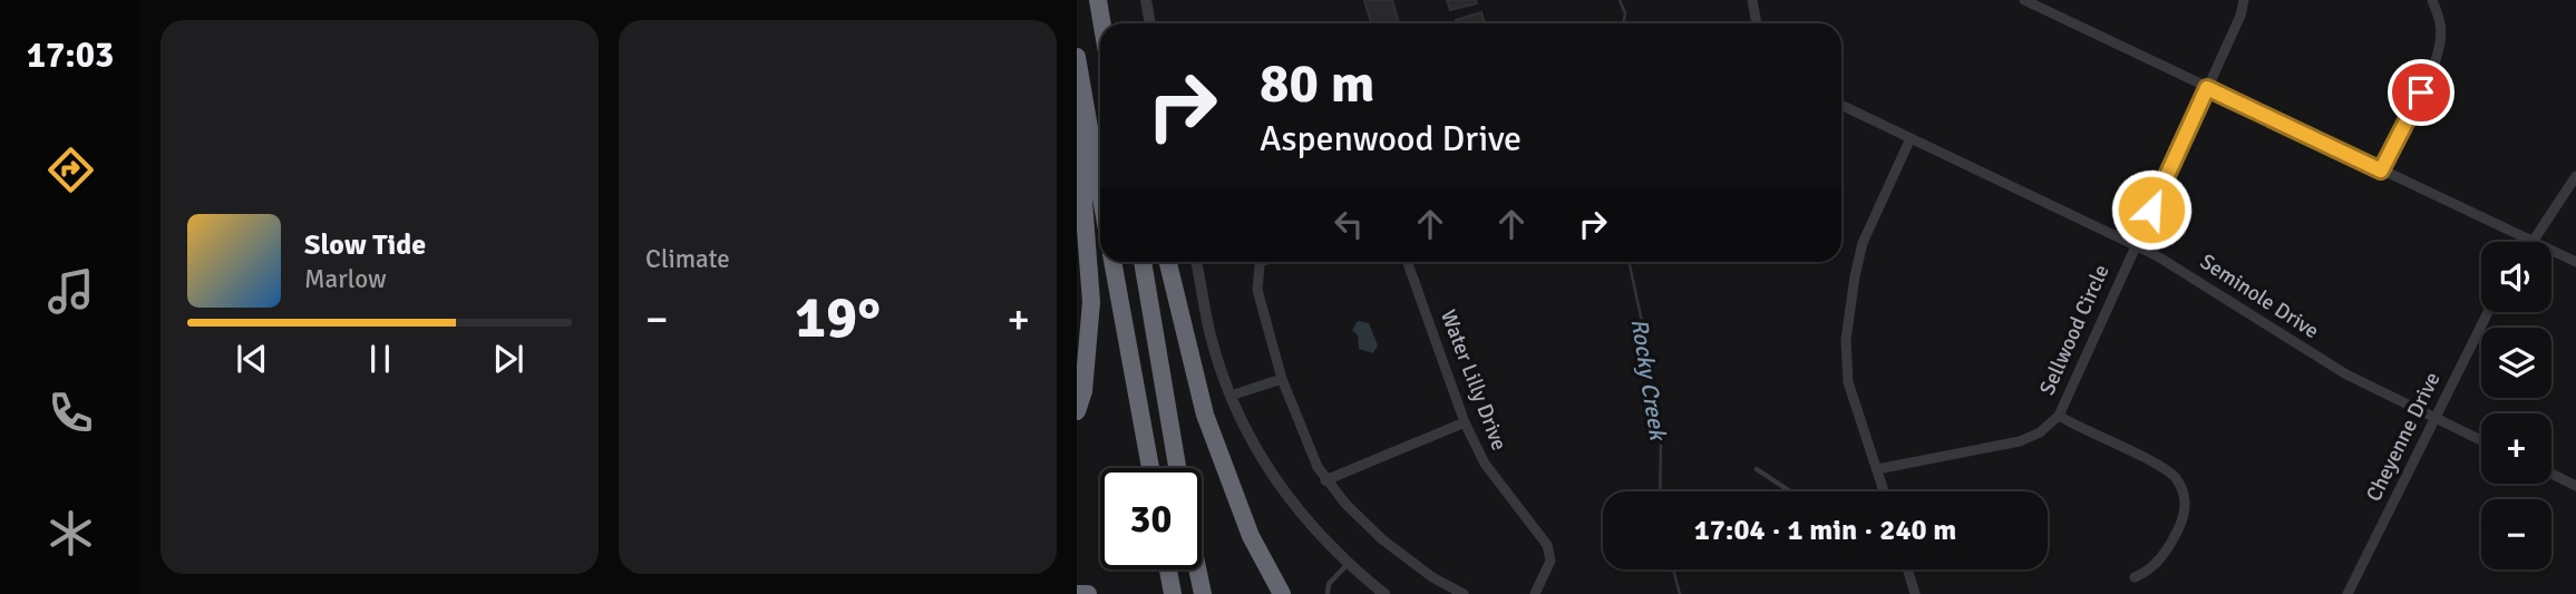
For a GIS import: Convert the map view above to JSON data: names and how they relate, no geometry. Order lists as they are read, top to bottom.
{
  "streets": {
    "street": [
      "Seminole Drive",
      "Sellwood Circle",
      "Water Lilly Drive",
      "Cheyenne Drive"
    ]
  },
  "crossings": [
    ["Seminole Drive", "Sellwood Circle"],
    ["Seminole Drive", "Cheyenne Drive"]
  ],
  "water": ["Rocky Creek"],
  "page": {
    "tabs": "17:03",
    "tile": "Climate",
    "turn": ["80 m", "Aspenwood Drive"],
    "song": ["Slow Tide", "Marlow"],
    "map_buttons": ["+", "−"],
    "heat": ["−", "19°", "+"],
    "limit": "30",
    "trip": "17:04 · 1 min · 240 m"
  }
}
